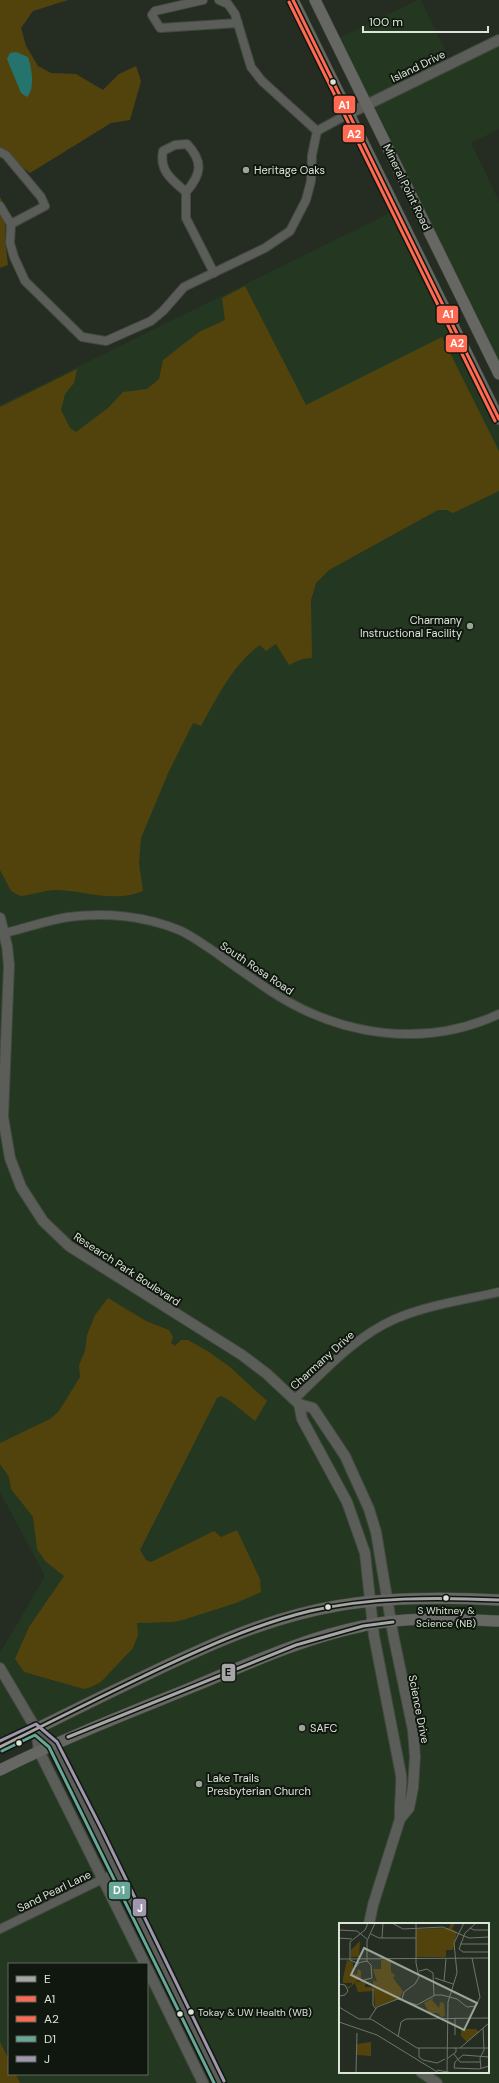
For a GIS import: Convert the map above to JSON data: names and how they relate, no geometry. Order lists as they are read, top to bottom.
{
  "streets": {
    "main road": ["Mineral Point Road"],
    "street": [
      "Island Drive",
      "South Rosa Road",
      "Research Park Boulevard",
      "Charmany Drive",
      "Science Drive",
      "Sand Pearl Lane"
    ]
  },
  "crossings": [
    ["Island Drive", "Mineral Point Road"],
    ["South Rosa Road", "Research Park Boulevard"],
    ["Research Park Boulevard", "Charmany Drive"],
    ["Research Park Boulevard", "Science Drive"]
  ],
  "places": [
    "Heritage Oaks",
    "Charmany Instructional Facility",
    "S Whitney & Science (NB)",
    "SAFC",
    "Lake Trails Presbyterian Church",
    "Tokay & UW Health (WB)"
  ],
  "lines": [
    "transit line A1",
    "transit line A2",
    "transit line E",
    "transit line J",
    "transit line D1"
  ],
  "legend": [
    "E",
    "A1",
    "A2",
    "D1",
    "J"
  ],
  "scale_bar": "100 m"
}
